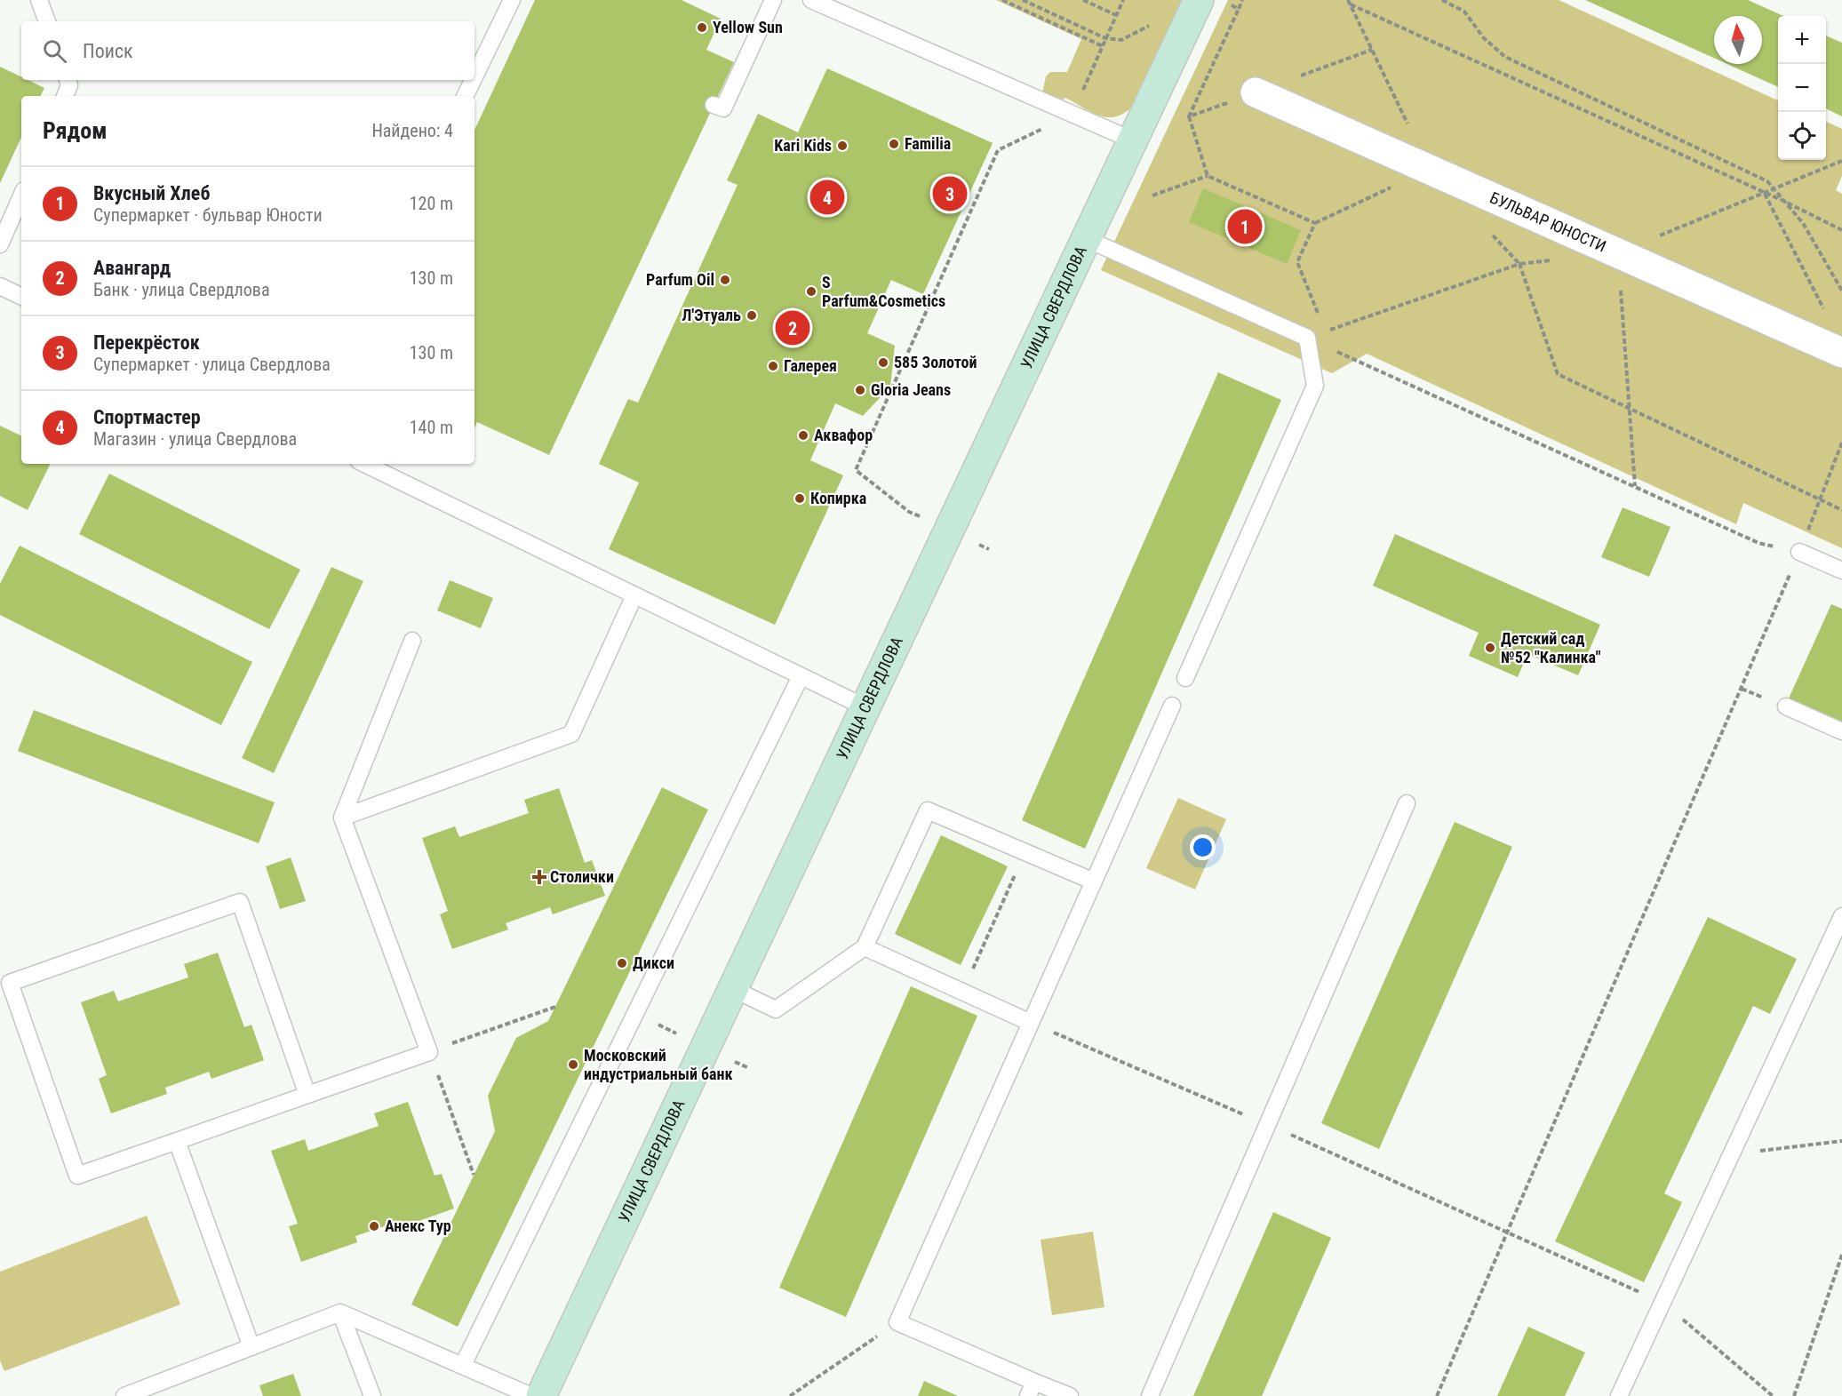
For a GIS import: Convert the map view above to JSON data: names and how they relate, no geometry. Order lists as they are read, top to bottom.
{
  "streets": {
    "street": ["БУЛЬВАР ЮНОСТИ", "УЛИЦА СВЕРДЛОВА"]
  },
  "places": {
    "other": [
      "Yellow Sun",
      "Familia",
      "Kari Kids",
      "Parfum Oil",
      "S Parfum&Cosmetics",
      "Л'Этуаль",
      "585 Золотой",
      "Галерея",
      "Gloria Jeans",
      "Аквафор",
      "Копирка",
      "Детский сад №52 \"Калинка\"",
      "Дикси",
      "Московский индустриальный банк",
      "Анекс Тур"
    ],
    "health": ["Столички"]
  },
  "north": "top",
  "page": {
    "map_buttons": ["+", "−"],
    "search": "Поиск",
    "heading": ["Рядом", "Найдено: 4"],
    "list": [
      {
        "mark": "1",
        "name": "Вкусный Хлеб",
        "note": "Супермаркет · бульвар Юности",
        "value": "120 m"
      },
      {
        "mark": "2",
        "name": "Авангард",
        "note": "Банк · улица Свердлова",
        "value": "130 m"
      },
      {
        "mark": "3",
        "name": "Перекрёсток",
        "note": "Супермаркет · улица Свердлова",
        "value": "130 m"
      },
      {
        "mark": "4",
        "name": "Спортмастер",
        "note": "Магазин · улица Свердлова",
        "value": "140 m"
      }
    ],
    "pins": [
      "3",
      "4",
      "1",
      "2"
    ]
  }
}
